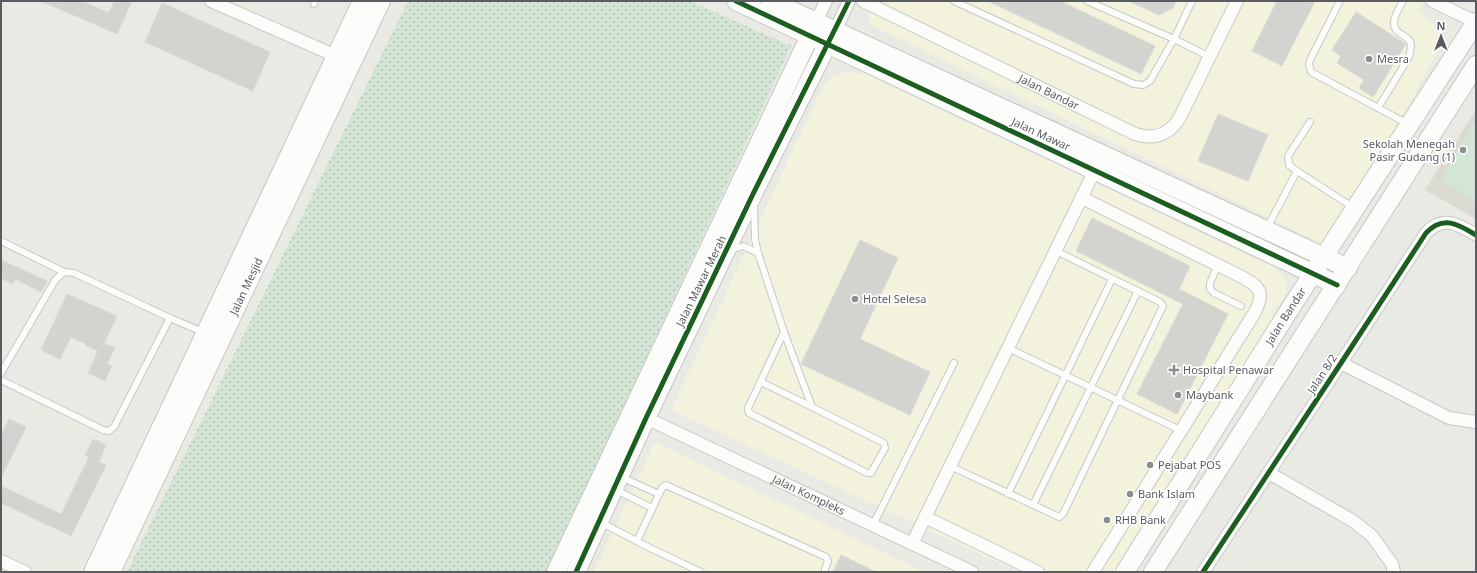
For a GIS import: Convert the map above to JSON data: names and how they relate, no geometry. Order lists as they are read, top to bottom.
{
  "streets": {
    "main road": [
      "Jalan Bandar",
      "Jalan Mawar",
      "Jalan Mawar Merah",
      "Jalan Mesjid"
    ],
    "street": ["Jalan 8/2", "Jalan Kompleks"]
  },
  "crossings": [
    ["Jalan Bandar", "Jalan Mawar"],
    ["Jalan Mawar", "Jalan Mawar Merah"],
    ["Jalan Mawar Merah", "Jalan Kompleks"]
  ],
  "places": {
    "other": [
      "Mesra",
      "Sekolah Menegah Pasir Gudang (1)",
      "Hotel Selesa",
      "Maybank",
      "Pejabat POS",
      "Bank Islam",
      "RHB Bank"
    ],
    "health": ["Hospital Penawar"]
  },
  "north": "top"
}
